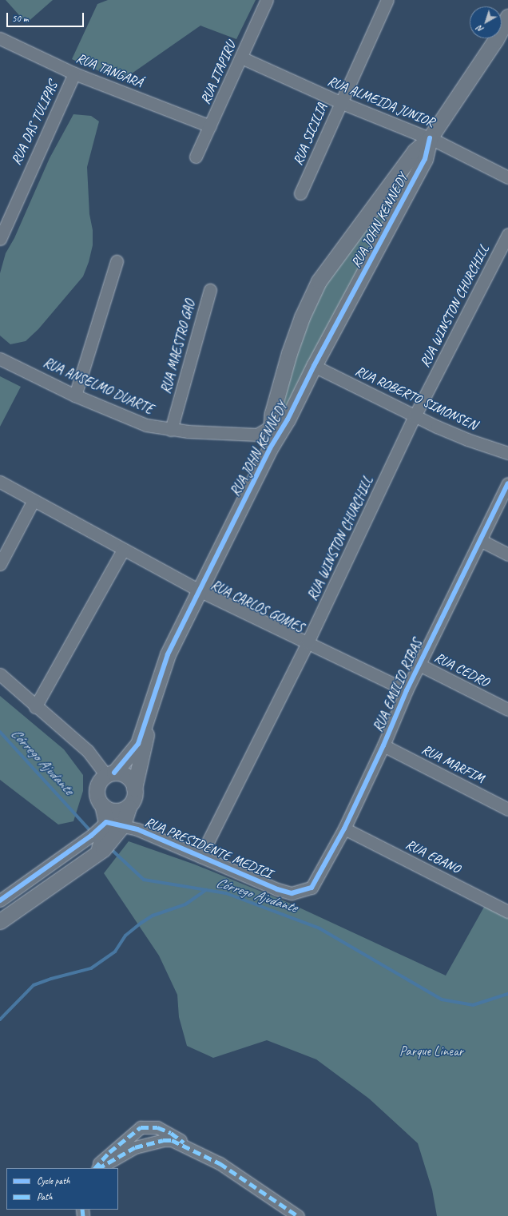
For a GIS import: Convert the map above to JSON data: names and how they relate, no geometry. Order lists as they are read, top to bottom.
{
  "streets": {
    "street": [
      "RUA TANGARÁ",
      "RUA ITAPIRU",
      "RUA ALMEIDA JUNIOR",
      "RUA DAS TULIPAS",
      "RUA SICILIA",
      "RUA JOHN KENNEDY",
      "RUA WINSTON CHURCHILL",
      "RUA MAESTRO GAO",
      "RUA ANSELMO DUARTE",
      "RUA ROBERTO SIMONSEN",
      "RUA CARLOS GOMES",
      "RUA CEDRO",
      "RUA EMILIO RIBAS",
      "RUA MARFIM",
      "RUA PRESIDENTE MEDICI",
      "RUA EBANO"
    ]
  },
  "crossings": [
    ["RUA TANGARÁ", "RUA ITAPIRU"],
    ["RUA TANGARÁ", "RUA DAS TULIPAS"],
    ["RUA ITAPIRU", "RUA ALMEIDA JUNIOR"],
    ["RUA ALMEIDA JUNIOR", "RUA SICILIA"],
    ["RUA ALMEIDA JUNIOR", "RUA JOHN KENNEDY"],
    ["RUA JOHN KENNEDY", "RUA ANSELMO DUARTE"],
    ["RUA JOHN KENNEDY", "RUA ROBERTO SIMONSEN"],
    ["RUA JOHN KENNEDY", "RUA CARLOS GOMES"],
    ["RUA WINSTON CHURCHILL", "RUA ROBERTO SIMONSEN"],
    ["RUA WINSTON CHURCHILL", "RUA CARLOS GOMES"],
    ["RUA WINSTON CHURCHILL", "RUA PRESIDENTE MEDICI"],
    ["RUA MAESTRO GAO", "RUA ANSELMO DUARTE"],
    ["RUA CARLOS GOMES", "RUA EMILIO RIBAS"],
    ["RUA CEDRO", "RUA EMILIO RIBAS"],
    ["RUA EMILIO RIBAS", "RUA MARFIM"],
    ["RUA EMILIO RIBAS", "RUA PRESIDENTE MEDICI"],
    ["RUA EMILIO RIBAS", "RUA EBANO"]
  ],
  "water": ["Córrego Ajudante"],
  "parks": ["Parque Linear"],
  "legend": ["Cycle path", "Path"],
  "scale_bar": "50 m",
  "north": "bottom left"
}
